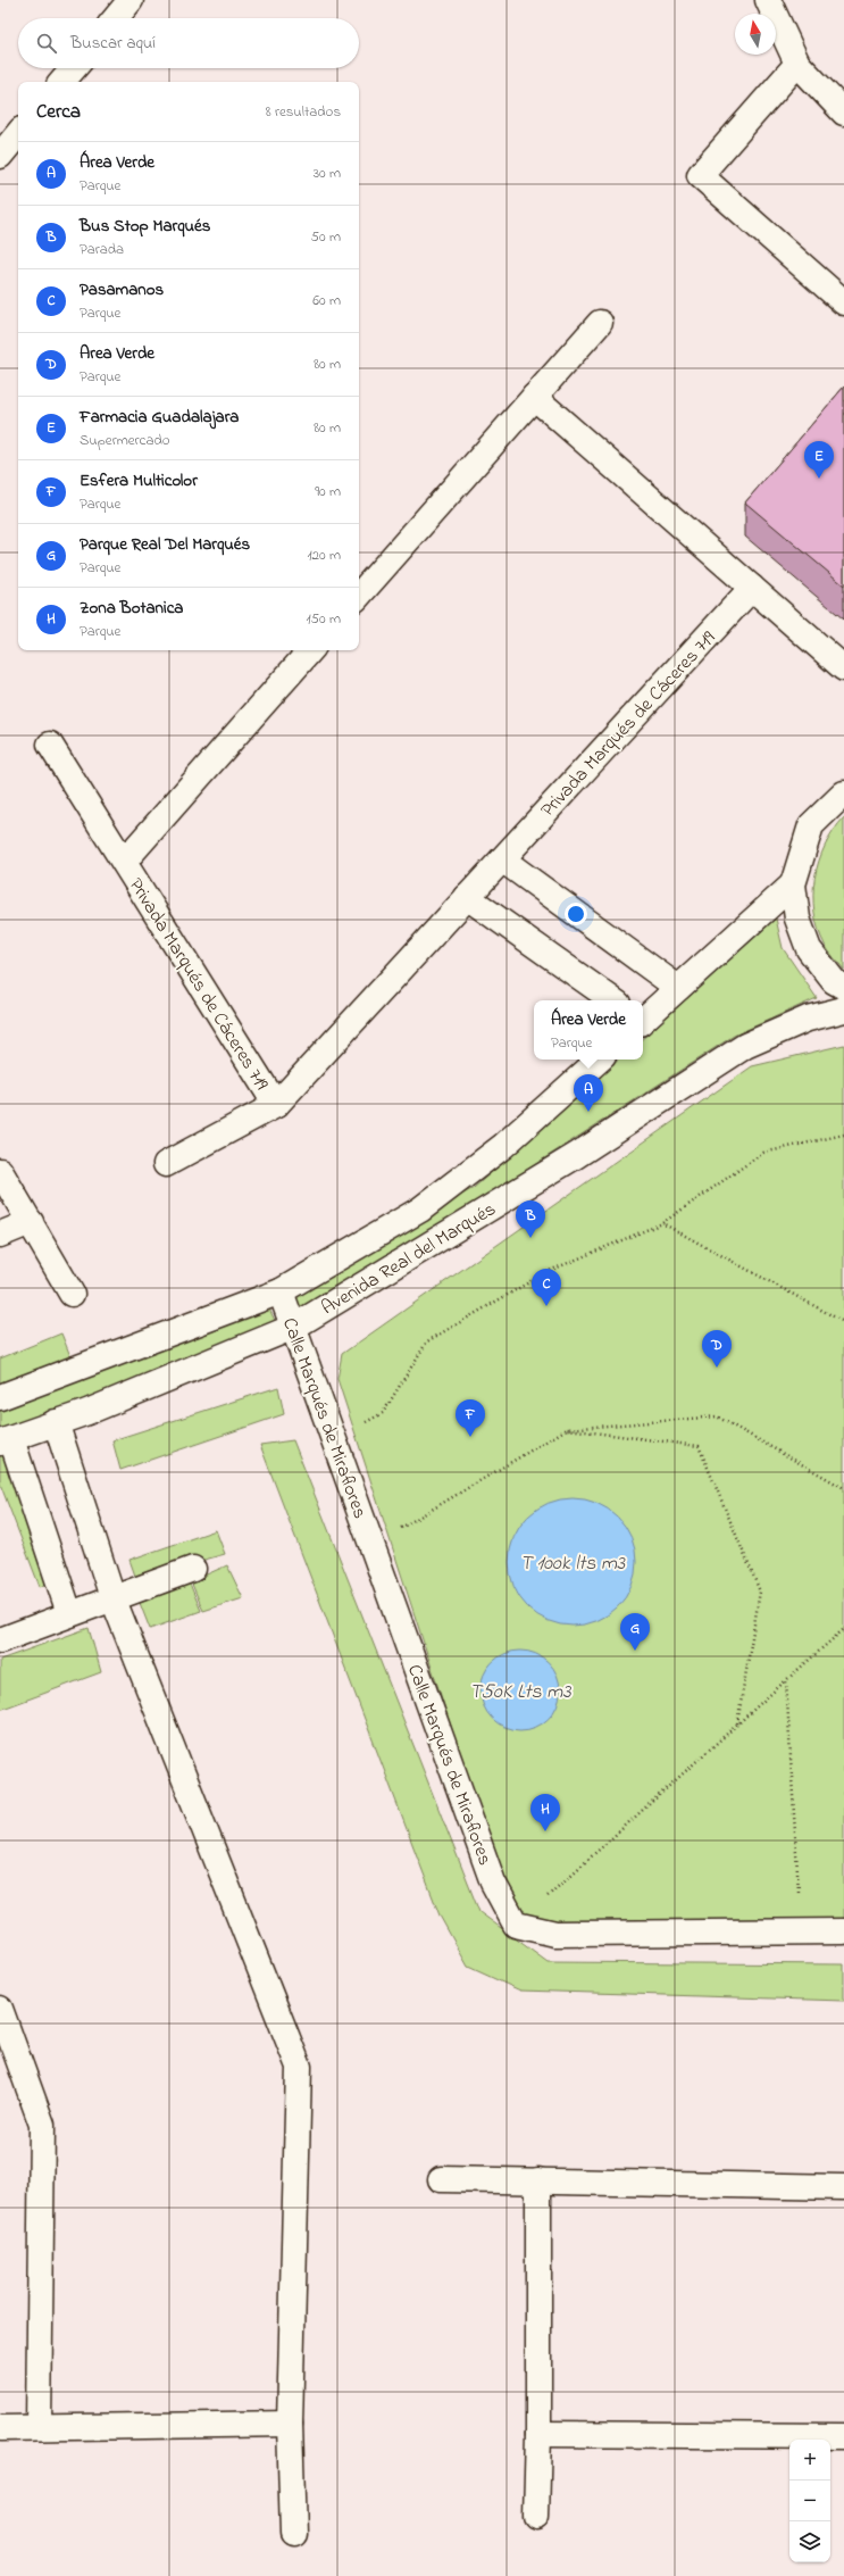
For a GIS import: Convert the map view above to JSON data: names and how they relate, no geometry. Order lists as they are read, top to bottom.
{
  "streets": {
    "street": ["Privada Marqués de Cáceres 719", "Avenida Real del Marqués", "Calle Marqués de Miraflores"]
  },
  "crossings": [
    ["Avenida Real del Marqués", "Calle Marqués de Miraflores"]
  ],
  "water": ["T 100k lts m3", "T50K Lts m3"],
  "north": "top",
  "page": {
    "search": "Buscar aquí",
    "heading": ["Cerca", "8 resultados"],
    "list": [
      {
        "mark": "A",
        "name": "Área Verde",
        "note": "Parque",
        "value": "30 m"
      },
      {
        "mark": "B",
        "name": "Bus Stop Marqués",
        "note": "Parada",
        "value": "50 m"
      },
      {
        "mark": "C",
        "name": "Pasamanos",
        "note": "Parque",
        "value": "60 m"
      },
      {
        "mark": "D",
        "name": "Area Verde",
        "note": "Parque",
        "value": "80 m"
      },
      {
        "mark": "E",
        "name": "Farmacia Guadalajara",
        "note": "Supermercado",
        "value": "80 m"
      },
      {
        "mark": "F",
        "name": "Esfera Multicolor",
        "note": "Parque",
        "value": "90 m"
      },
      {
        "mark": "G",
        "name": "Parque Real Del Marqués",
        "note": "Parque",
        "value": "120 m"
      },
      {
        "mark": "H",
        "name": "Zona Botanica",
        "note": "Parque",
        "value": "150 m"
      }
    ],
    "pins": [
      "E",
      "A",
      "B",
      "C",
      "D",
      "F",
      "G",
      "H"
    ],
    "popup": ["Área Verde", "Parque"],
    "map_buttons": ["+", "−"]
  }
}
